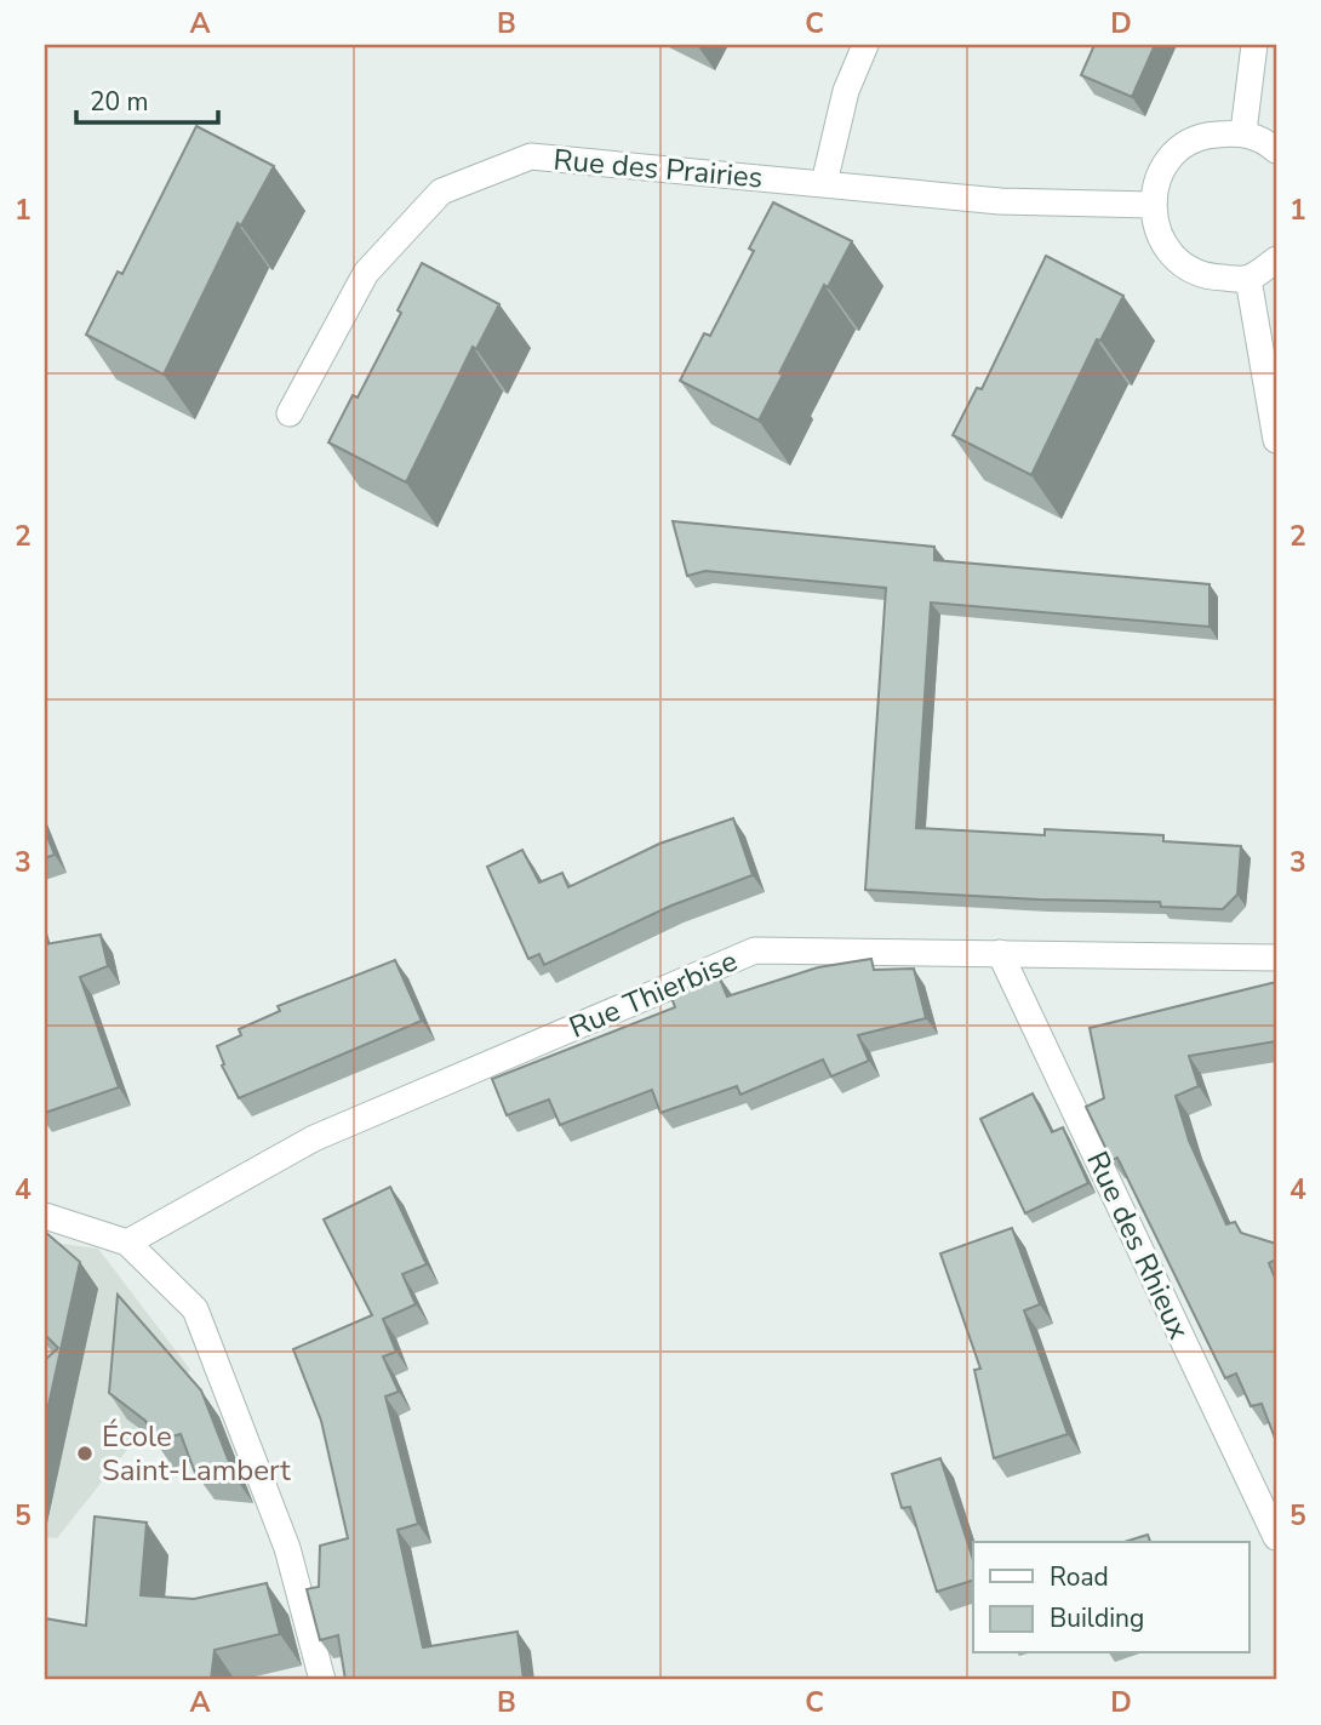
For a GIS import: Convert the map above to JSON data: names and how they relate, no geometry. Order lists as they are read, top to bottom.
{
  "streets": {
    "street": ["Rue des Prairies", "Rue Thierbise", "Rue des Rhieux"]
  },
  "crossings": [
    ["Rue Thierbise", "Rue des Rhieux"]
  ],
  "places": ["École Saint-Lambert"],
  "legend": ["Road", "Building"],
  "scale_bar": "20 m",
  "grid": {
    "columns": [
      "A",
      "B",
      "C",
      "D"
    ],
    "rows": [
      "1",
      "2",
      "3",
      "4",
      "5"
    ]
  }
}
